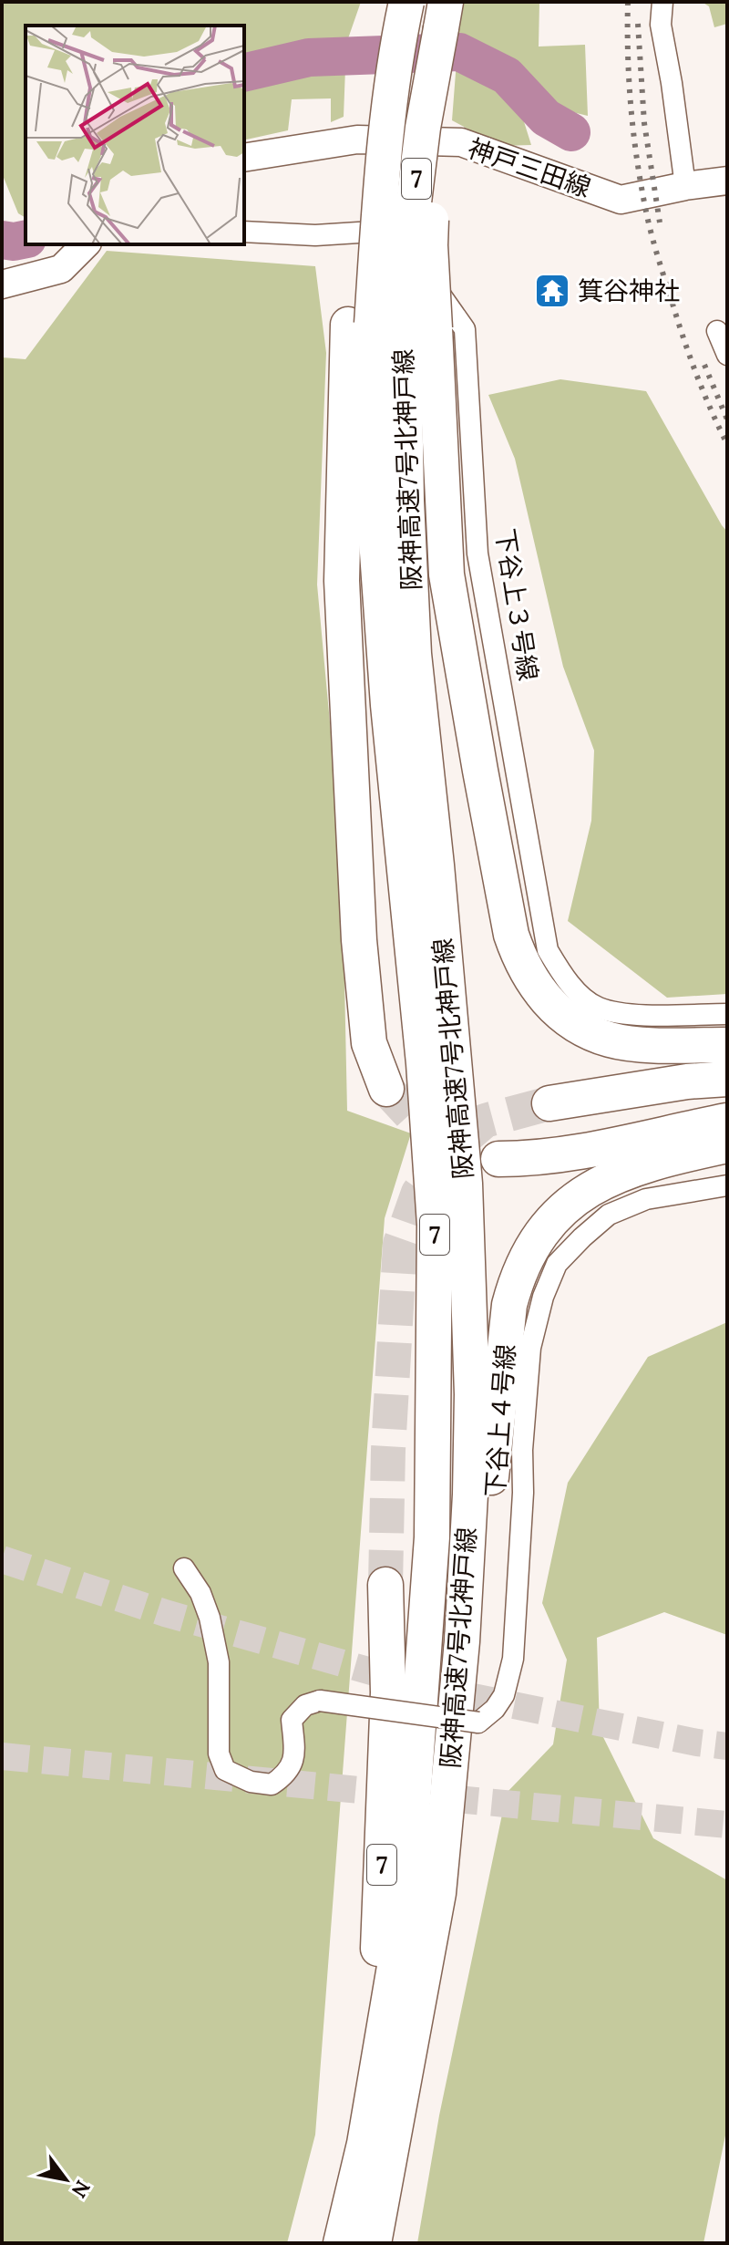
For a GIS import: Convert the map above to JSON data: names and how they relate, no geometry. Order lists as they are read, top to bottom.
{
  "streets": {
    "highway": ["7", "阪神高速7号北神戸線"],
    "street": ["神戸三田線", "下谷上３号線", "下谷上４号線"]
  },
  "crossings": [
    ["7", "阪神高速7号北神戸線"]
  ],
  "places": {
    "temple": ["箕谷神社"]
  },
  "north": "bottom right"
}
